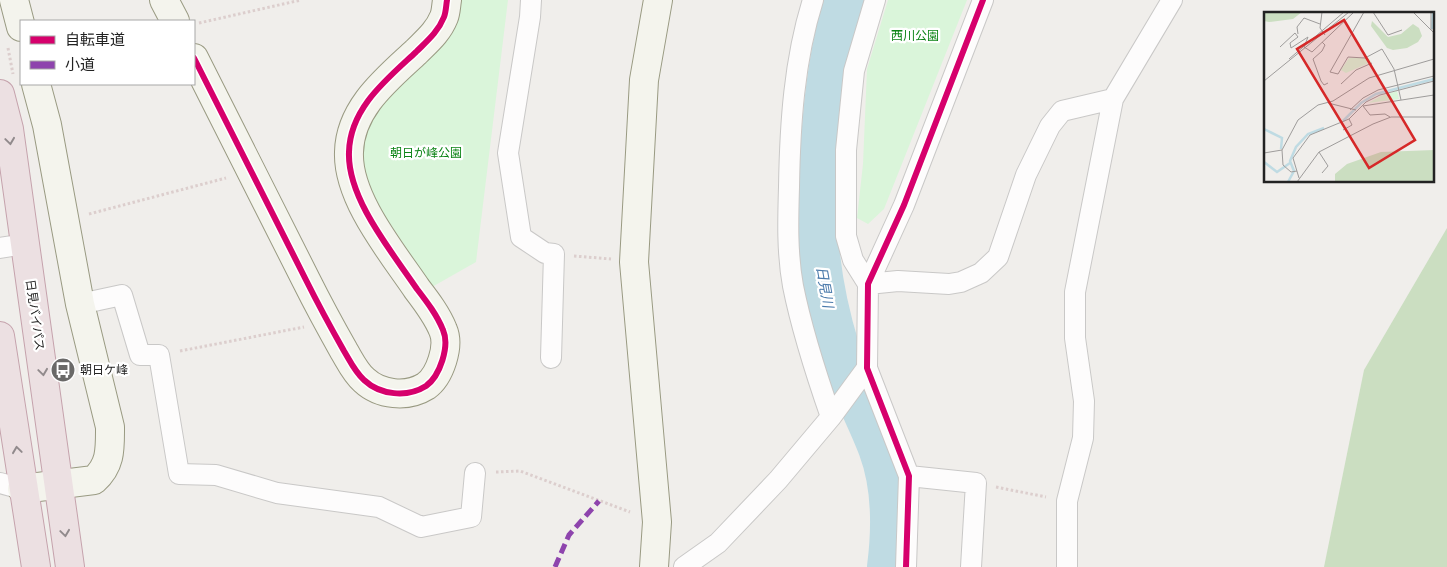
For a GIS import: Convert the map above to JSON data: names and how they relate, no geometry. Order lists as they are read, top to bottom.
{
  "streets": {
    "highway": ["日見バイパス"]
  },
  "water": ["日見川"],
  "parks": ["西川公園", "朝日が峰公園"],
  "places": {
    "bus stop": ["朝日ケ峰"]
  },
  "legend": ["自転車道", "小道"]
}
